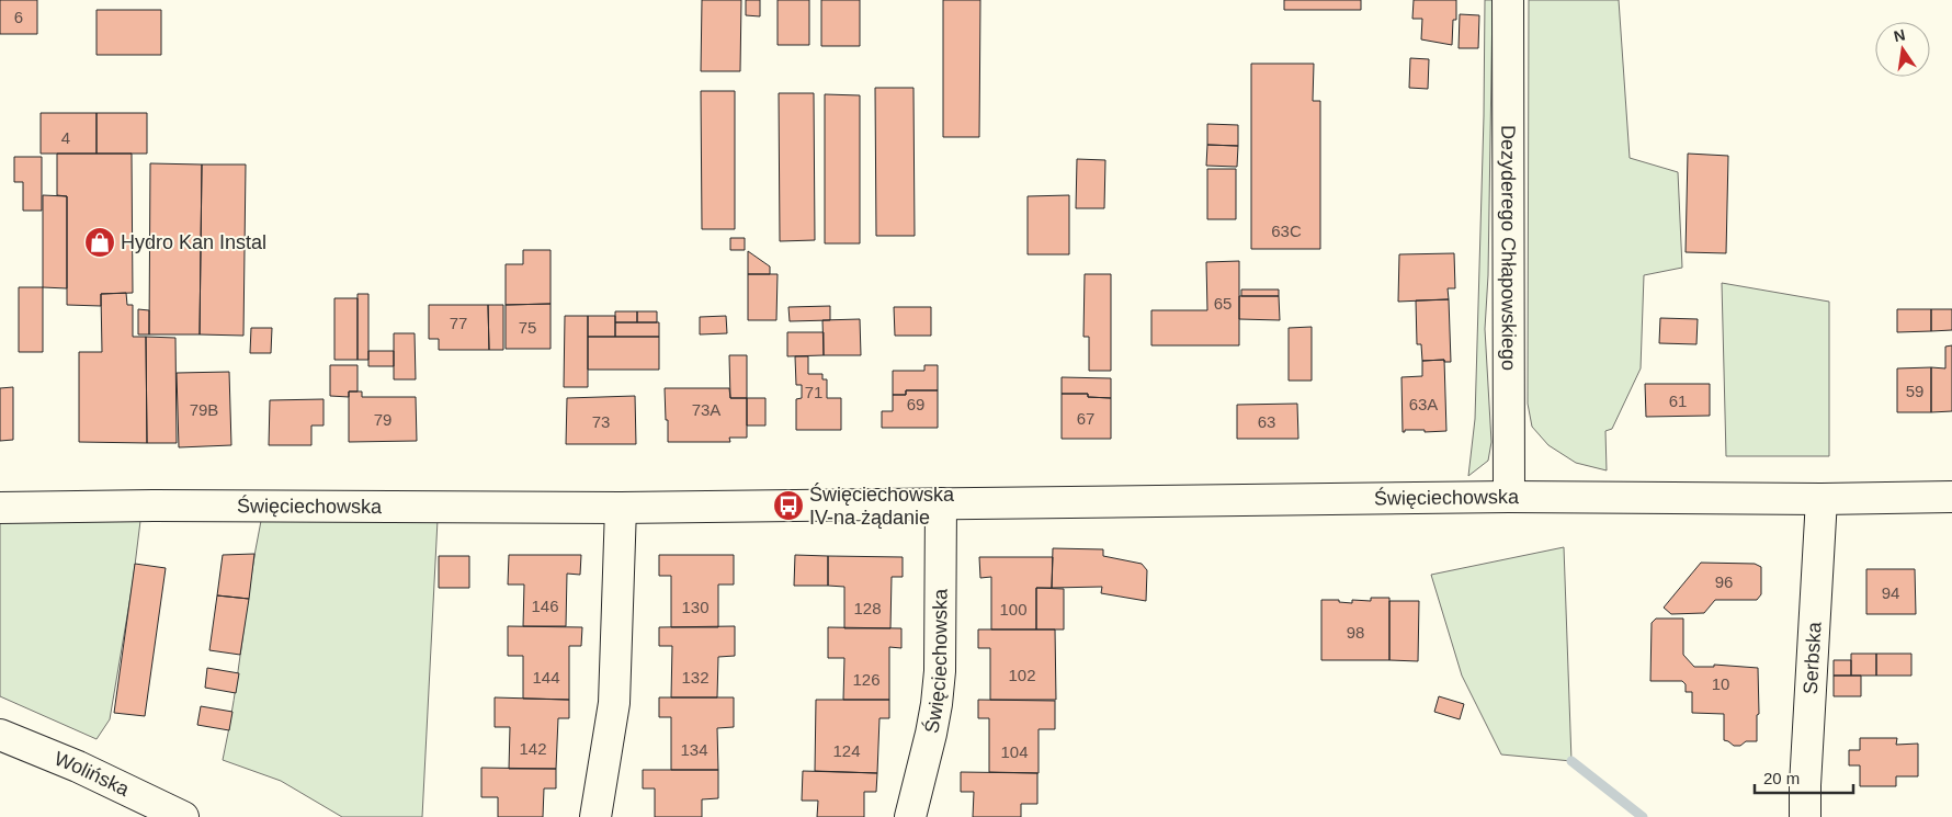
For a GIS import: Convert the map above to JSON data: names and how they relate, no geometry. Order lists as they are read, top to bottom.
{
  "streets": {
    "street": [
      "Dezyderego Chłapowskiego",
      "Święciechowska",
      "Serbska",
      "Wolińska"
    ]
  },
  "crossings": [
    ["Dezyderego Chłapowskiego", "Święciechowska"],
    ["Święciechowska", "Serbska"]
  ],
  "places": {
    "shop": ["Hydro Kan Instal"],
    "bus stop": ["Święciechowska IV-na żądanie"]
  },
  "house_numbers": [
    "6",
    "4",
    "63C",
    "65",
    "77",
    "75",
    "59",
    "71",
    "61",
    "69",
    "63A",
    "79B",
    "73A",
    "67",
    "79",
    "73",
    "63",
    "96",
    "94",
    "146",
    "130",
    "128",
    "100",
    "98",
    "102",
    "144",
    "132",
    "126",
    "10",
    "142",
    "134",
    "124",
    "104"
  ],
  "scale_bar": "20 m",
  "north": "top"
}
